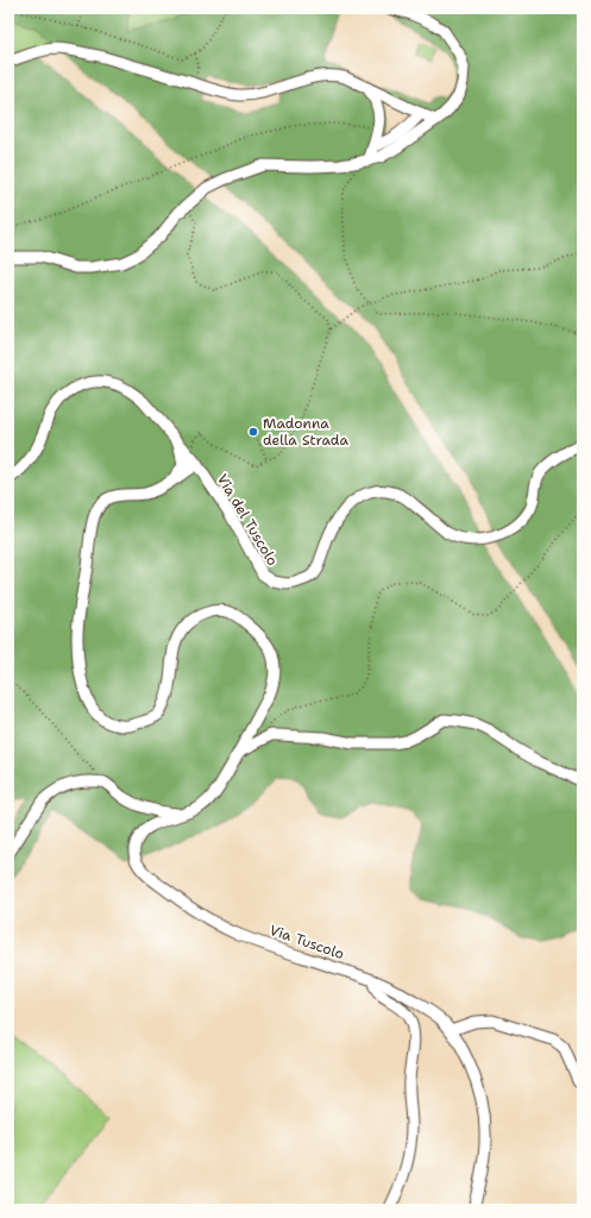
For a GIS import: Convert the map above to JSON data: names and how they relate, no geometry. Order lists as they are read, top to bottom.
{
  "streets": {
    "street": ["Via del Tuscolo", "Via Tuscolo"]
  },
  "places": ["Madonna della Strada"]
}
